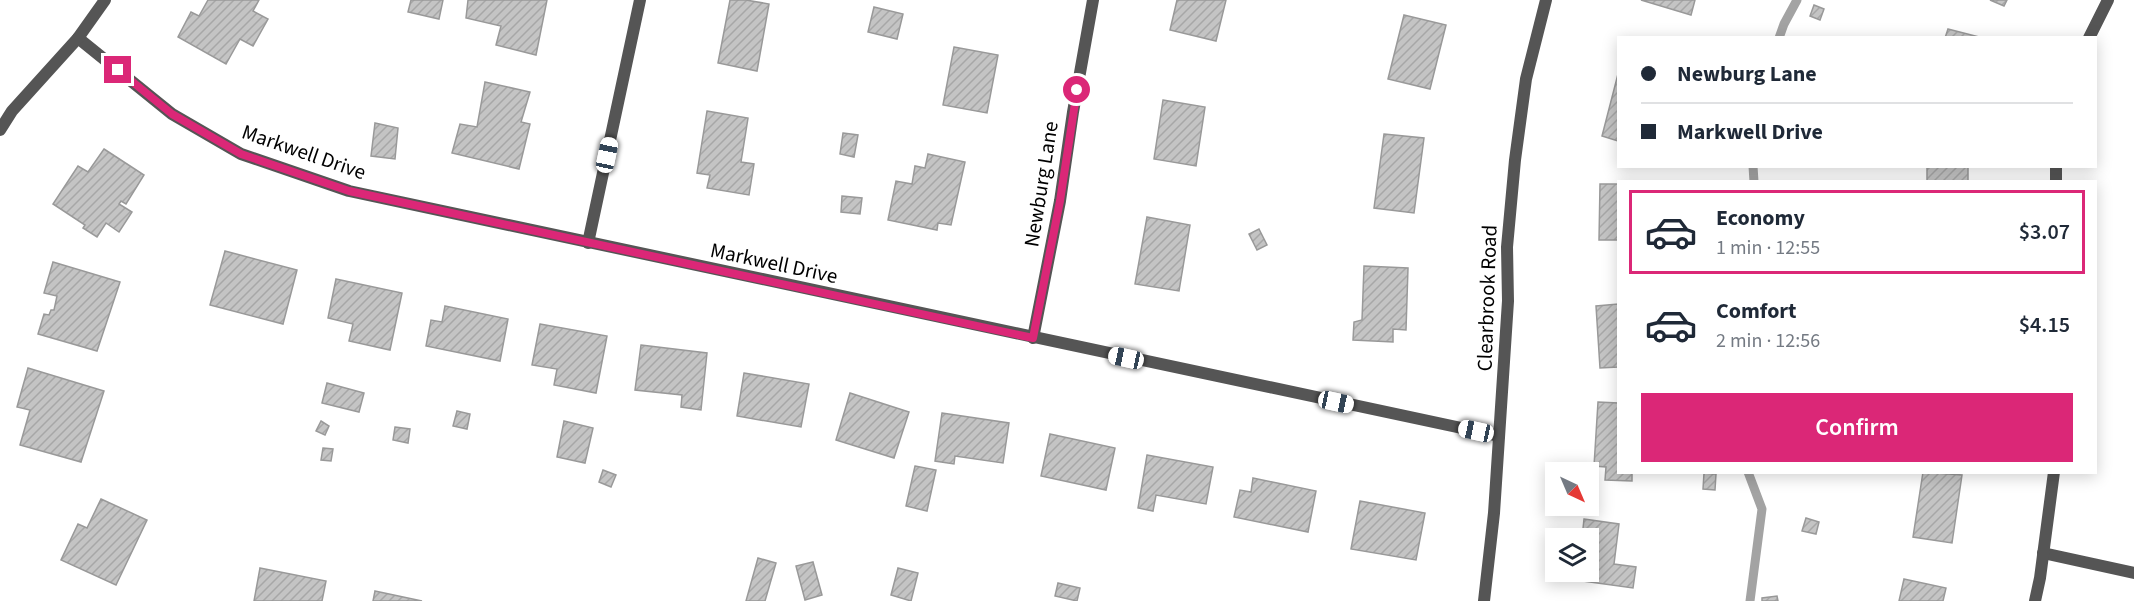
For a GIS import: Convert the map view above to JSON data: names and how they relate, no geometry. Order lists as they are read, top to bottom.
{
  "streets": {
    "street": ["Markwell Drive", "Newburg Lane", "Clearbrook Road"]
  },
  "crossings": [
    ["Markwell Drive", "Newburg Lane"],
    ["Markwell Drive", "Clearbrook Road"]
  ],
  "north": "bottom right",
  "page": {
    "banner": ["Newburg Lane", "Markwell Drive"],
    "list": [
      {
        "name": "Economy",
        "note": "1 min · 12:55",
        "value": "$3.07"
      },
      {
        "name": "Comfort",
        "note": "2 min · 12:56",
        "value": "$4.15"
      }
    ],
    "buttons": "Confirm"
  }
}
